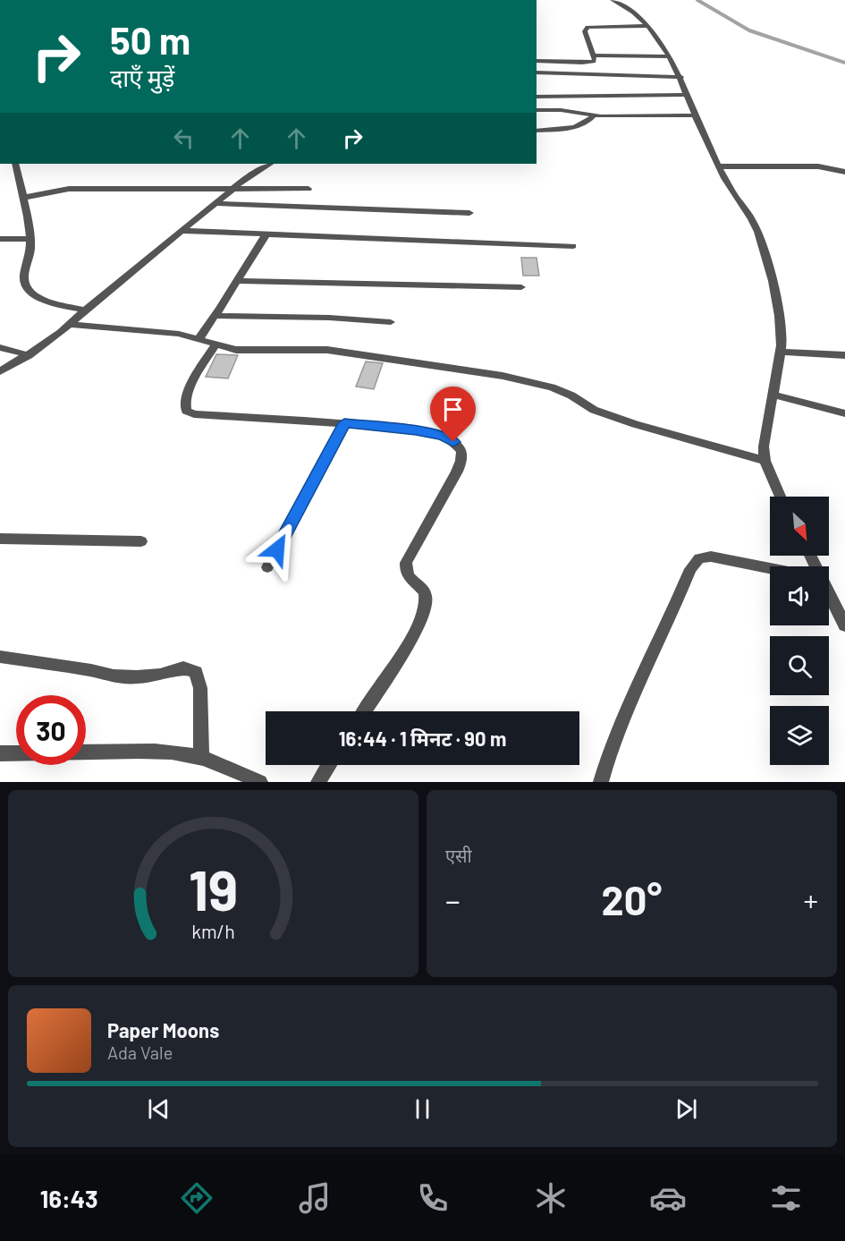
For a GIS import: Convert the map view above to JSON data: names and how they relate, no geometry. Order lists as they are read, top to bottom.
{
  "north": "bottom right",
  "page": {
    "turn": ["50 m", "दाएँ मुड़ें"],
    "limit": "30",
    "trip": "16:44 · 1 मिनट · 90 m",
    "tile": "एसी",
    "heat": ["−", "20°", "+"],
    "song": ["Paper Moons", "Ada Vale"],
    "tabs": "16:43",
    "gauge": ["19", "km/h"]
  }
}
